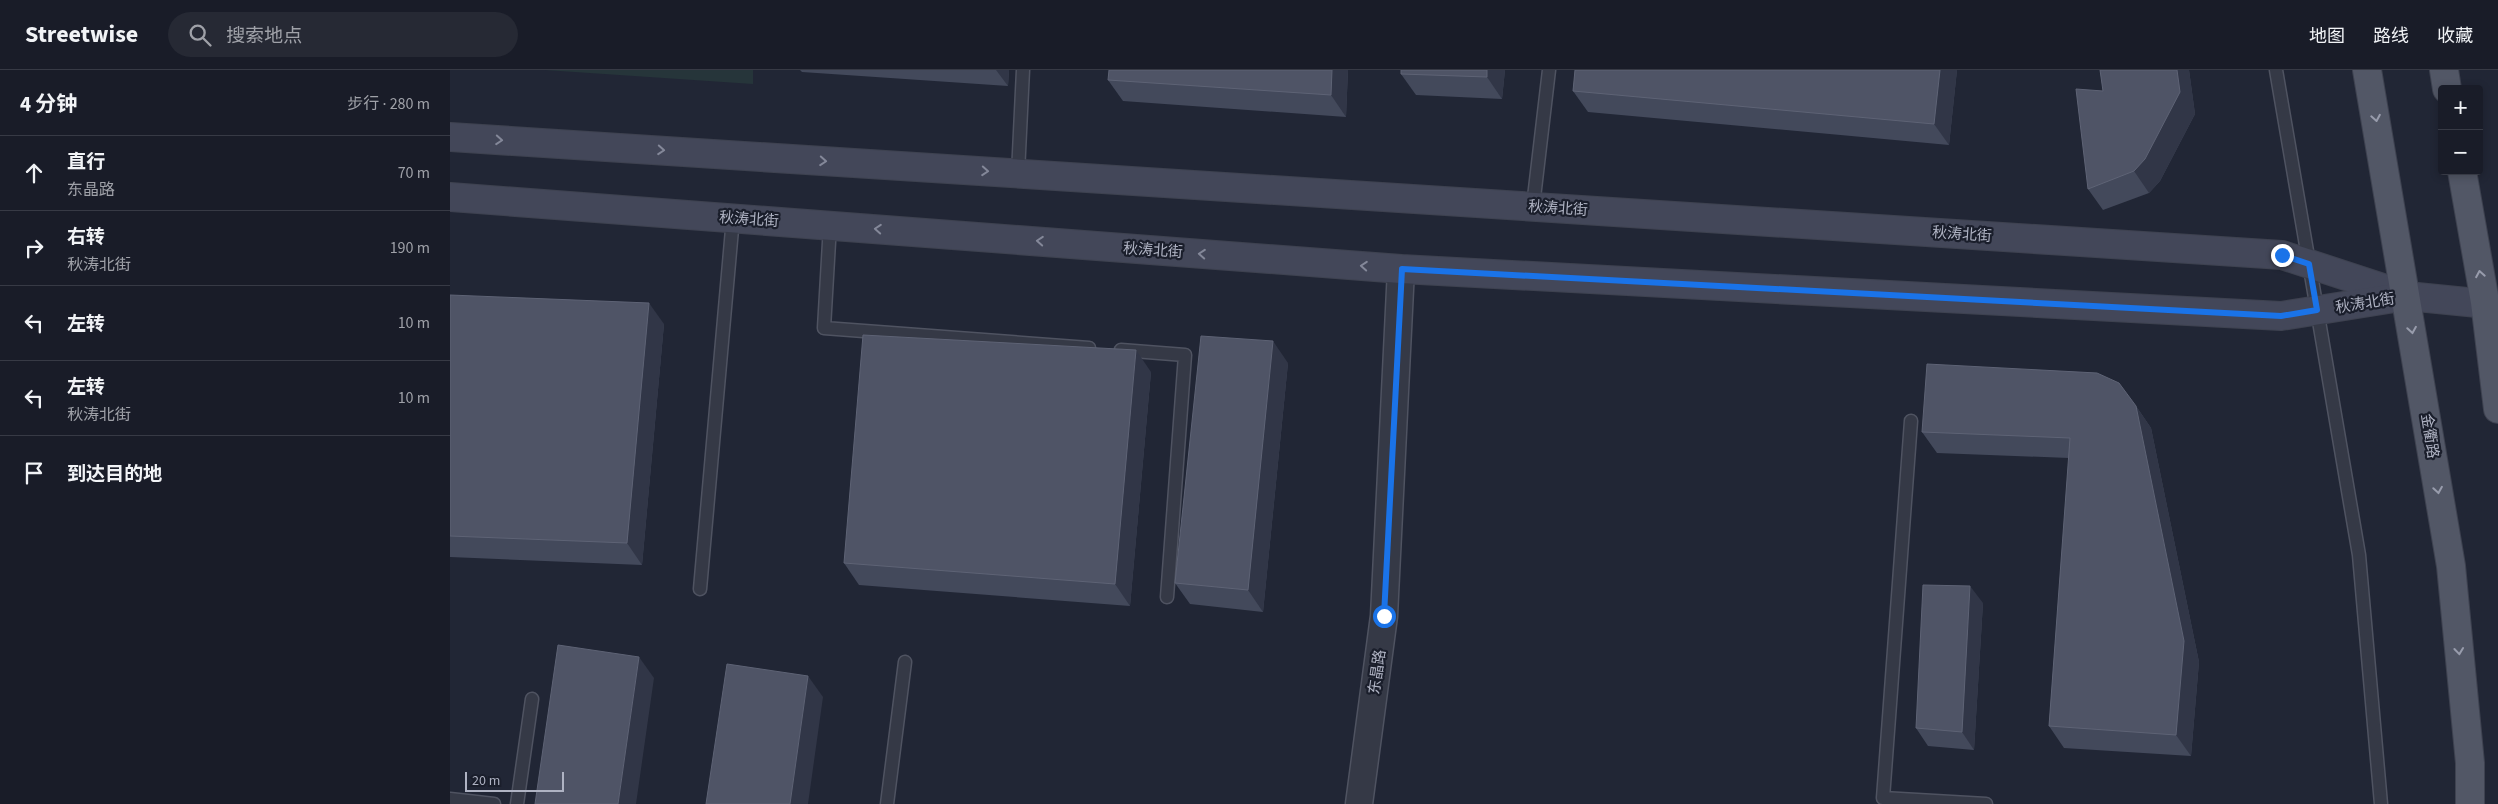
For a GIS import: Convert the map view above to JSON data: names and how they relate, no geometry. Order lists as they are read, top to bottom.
{
  "streets": {
    "main road": ["秋涛北街", "金衢路"],
    "street": ["东晶路"]
  },
  "crossings": [
    ["秋涛北街", "金衢路"],
    ["秋涛北街", "东晶路"]
  ],
  "scale_bar": "20 m",
  "page": {
    "header": "Streetwise",
    "search": "搜索地点",
    "nav": ["地图", "路线", "收藏"],
    "heading": ["4 分钟", "步行 · 280 m"],
    "map_buttons": ["+", "−"],
    "list": [
      ["直行", "东晶路", "70 m"],
      ["右转", "秋涛北街", "190 m"],
      ["左转", "10 m"],
      ["左转", "秋涛北街", "10 m"],
      "到达目的地"
    ],
    "scale": "20 m"
  }
}
